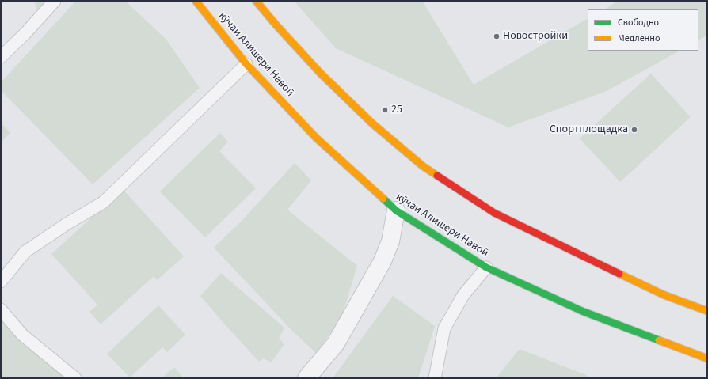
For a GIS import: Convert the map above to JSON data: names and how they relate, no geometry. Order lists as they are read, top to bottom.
{
  "streets": {
    "street": ["кӯчаи Алишери Навоӣ"]
  },
  "places": ["Новостройки", "25", "Спортплощадка"],
  "legend": ["Свободно", "Медленно"]
}
